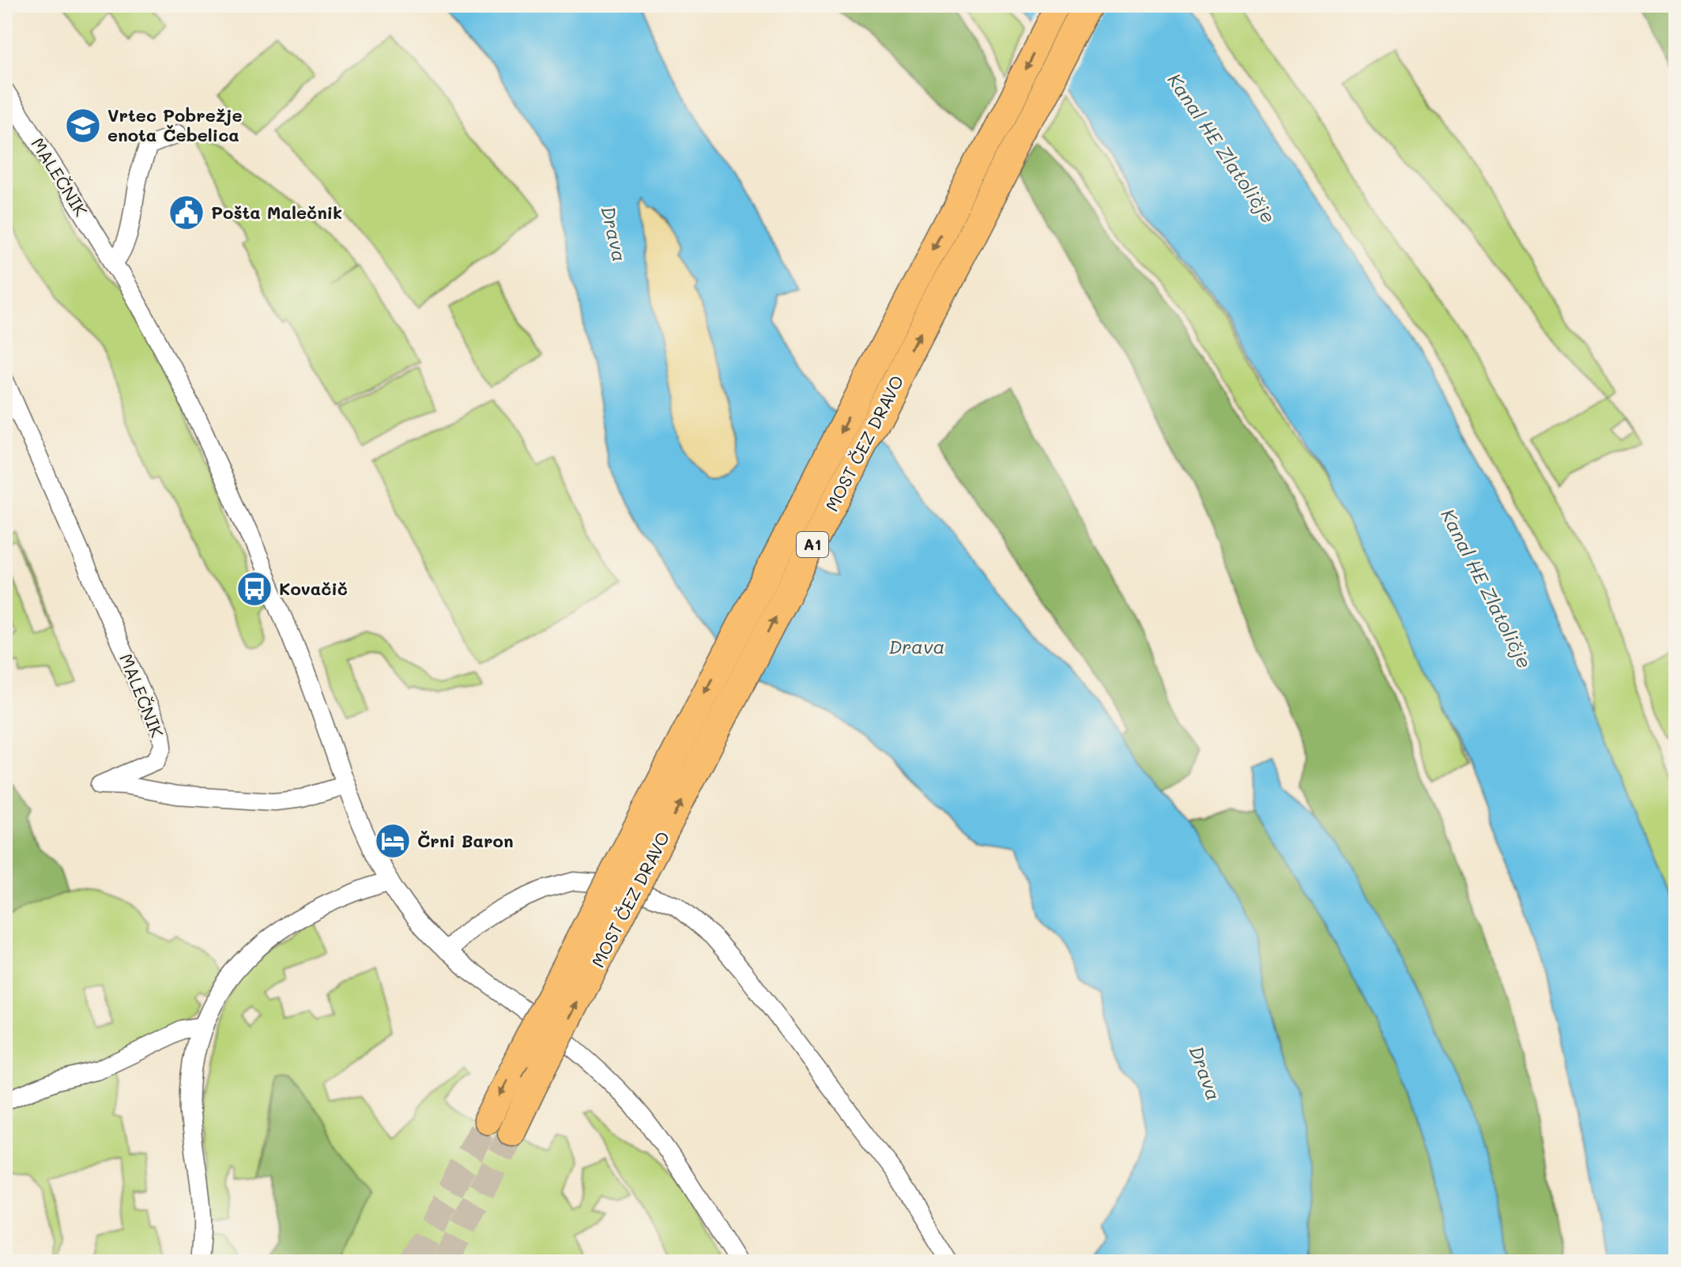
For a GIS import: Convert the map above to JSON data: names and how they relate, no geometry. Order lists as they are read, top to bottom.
{
  "streets": {
    "highway": ["MOST ČEZ DRAVO", "A1"],
    "street": ["MALEČNIK"]
  },
  "water": ["Kanal HE Zlatoličje", "Drava"],
  "places": {
    "school or university": ["Vrtec Pobrežje enota Čebelica"],
    "public building": ["Pošta Malečnik"],
    "bus stop": ["Kovačič"],
    "hotel": ["Črni Baron"]
  }
}
